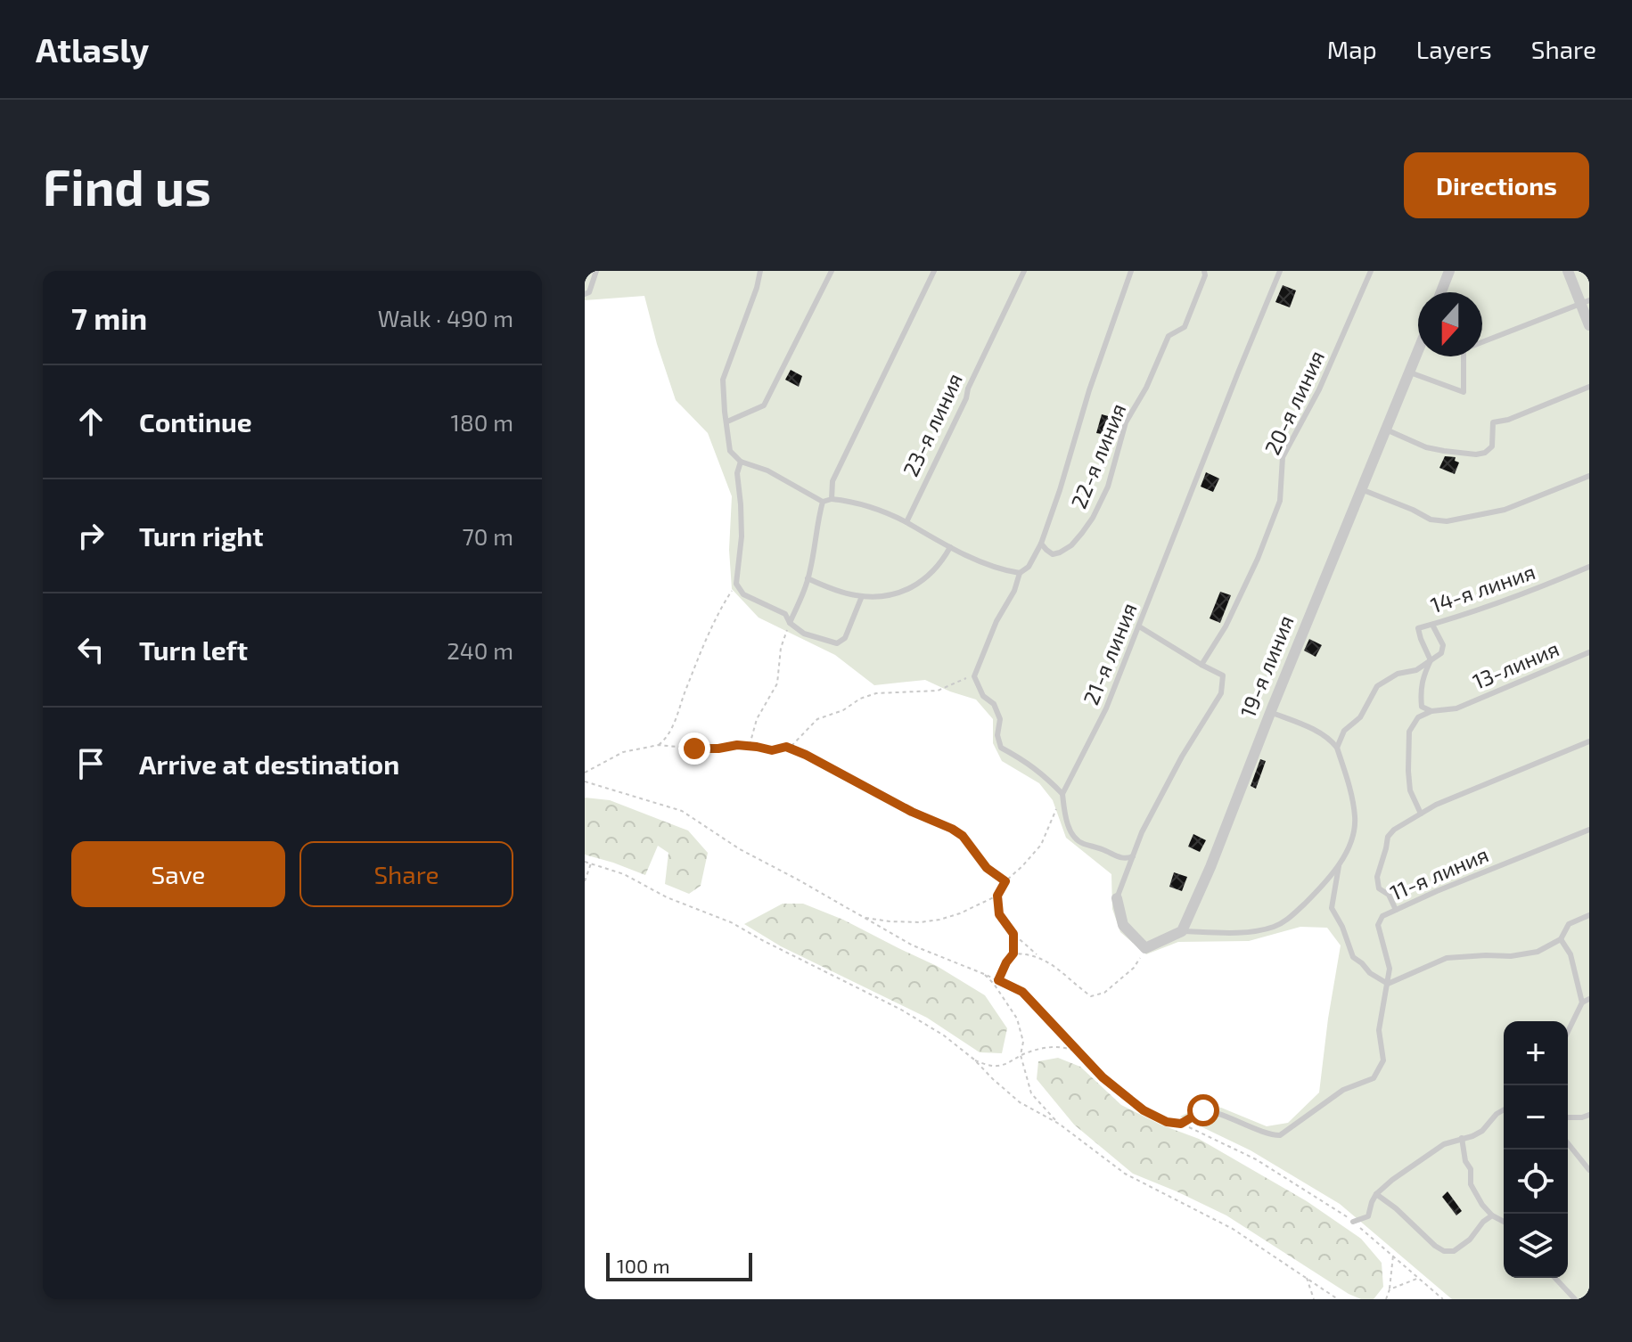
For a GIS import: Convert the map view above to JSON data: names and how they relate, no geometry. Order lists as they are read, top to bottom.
{
  "streets": {
    "street": ["19-я линия"],
    "lane": [
      "20-я линия",
      "23-я линия",
      "22-я линия",
      "14-я линия",
      "21-я линия",
      "13-линия",
      "11-я линия"
    ]
  },
  "scale_bar": "100 m",
  "north": "bottom",
  "page": {
    "header": "Atlasly",
    "nav": ["Map", "Layers", "Share"],
    "buttons": [
      "Directions",
      ["Save", "Share"]
    ],
    "title": "Find us",
    "heading": ["7 min", "Walk · 490 m"],
    "list": [
      ["Continue", "180 m"],
      ["Turn right", "70 m"],
      ["Turn left", "240 m"],
      "Arrive at destination"
    ],
    "map_buttons": ["+", "−"],
    "scale": "100 m"
  }
}
